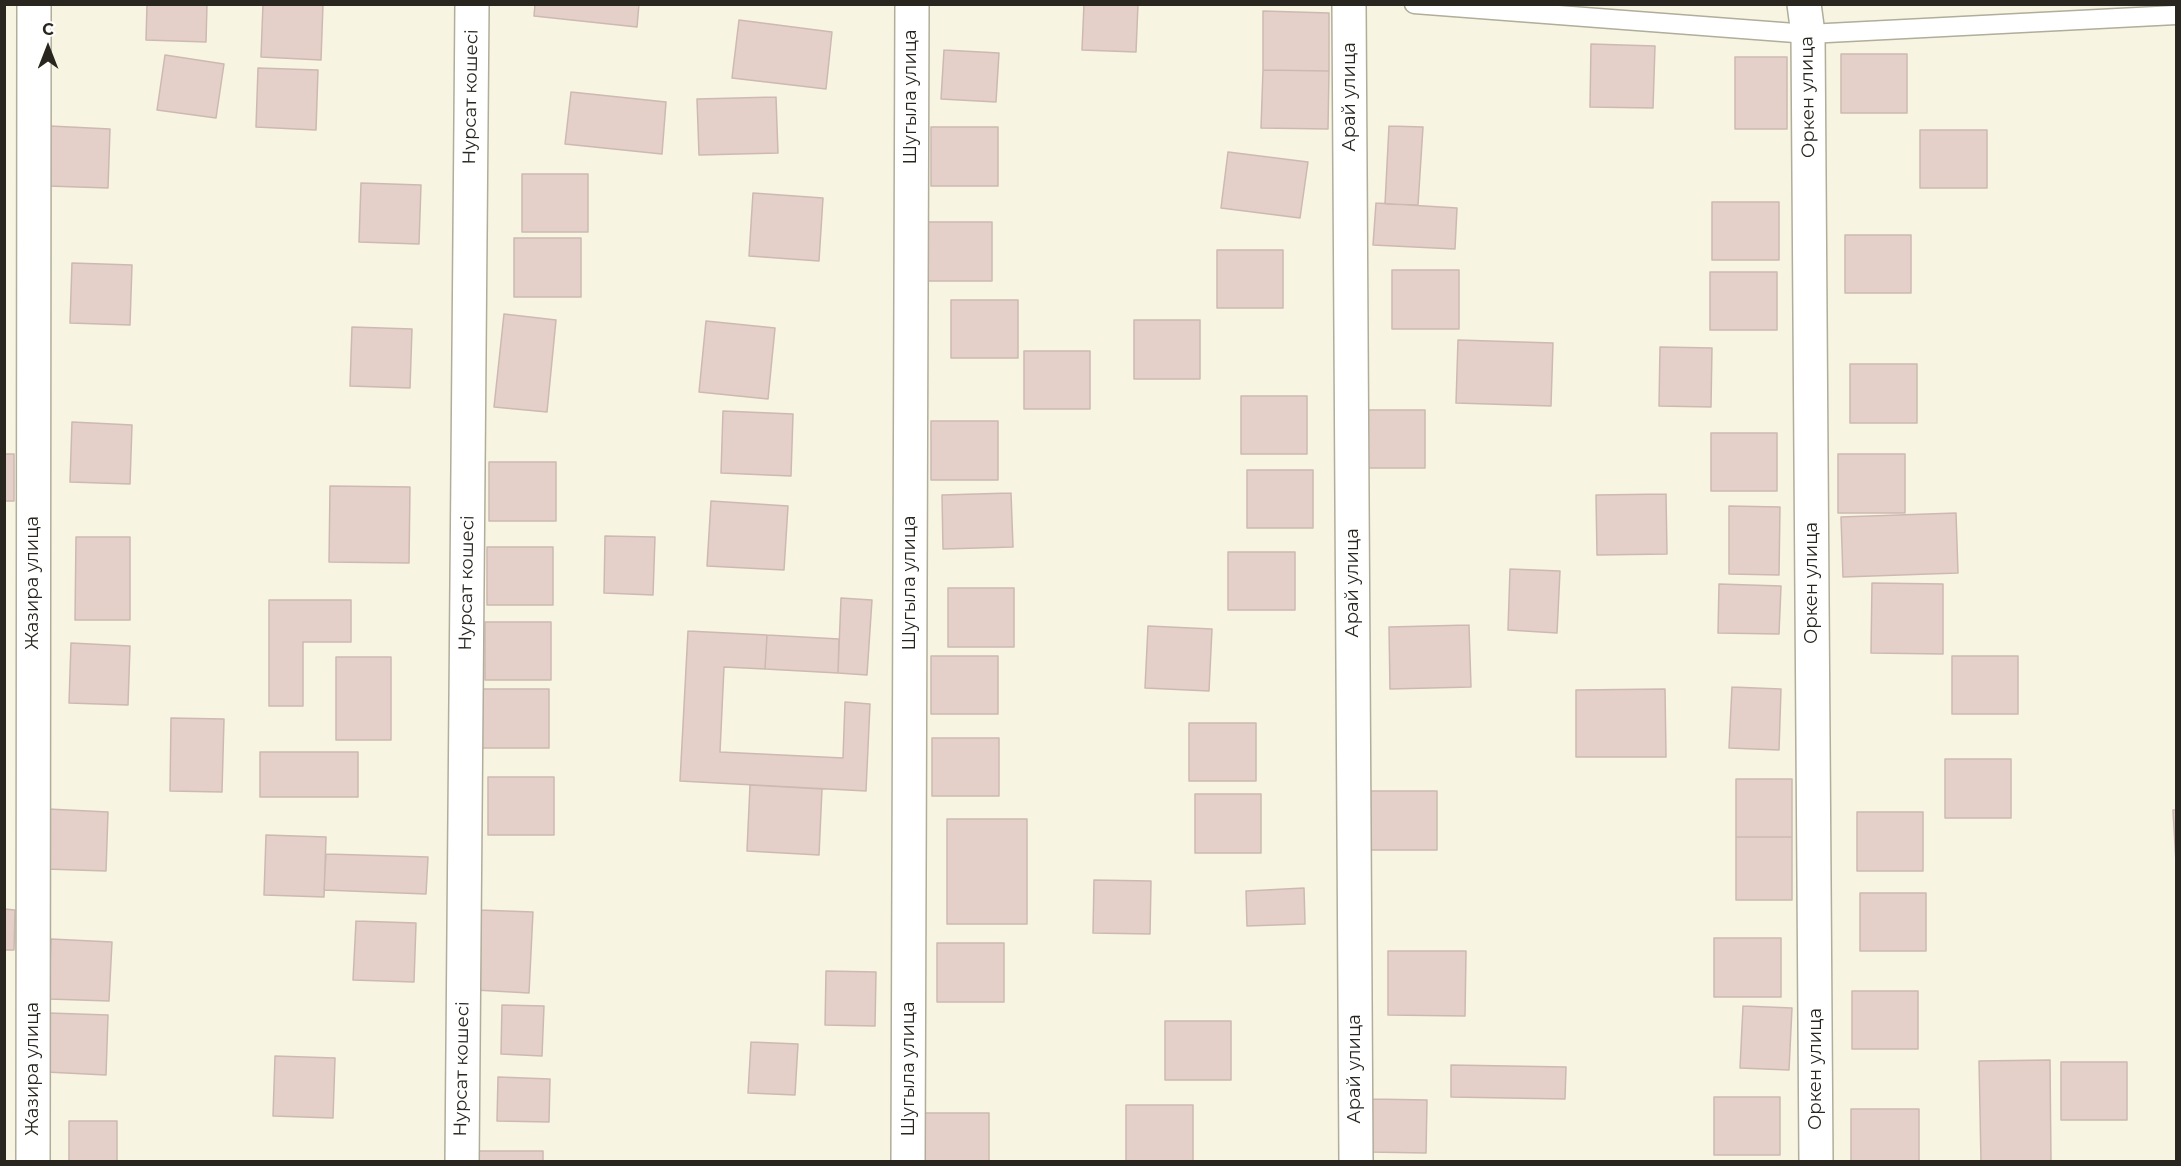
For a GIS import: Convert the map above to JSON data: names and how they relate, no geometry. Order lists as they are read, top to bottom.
{
  "streets": {
    "street": [
      "Нурсат кошесi",
      "Шугыла улица",
      "Арай улица",
      "Оркен улица",
      "Жазира улица"
    ]
  },
  "north": "top"
}
